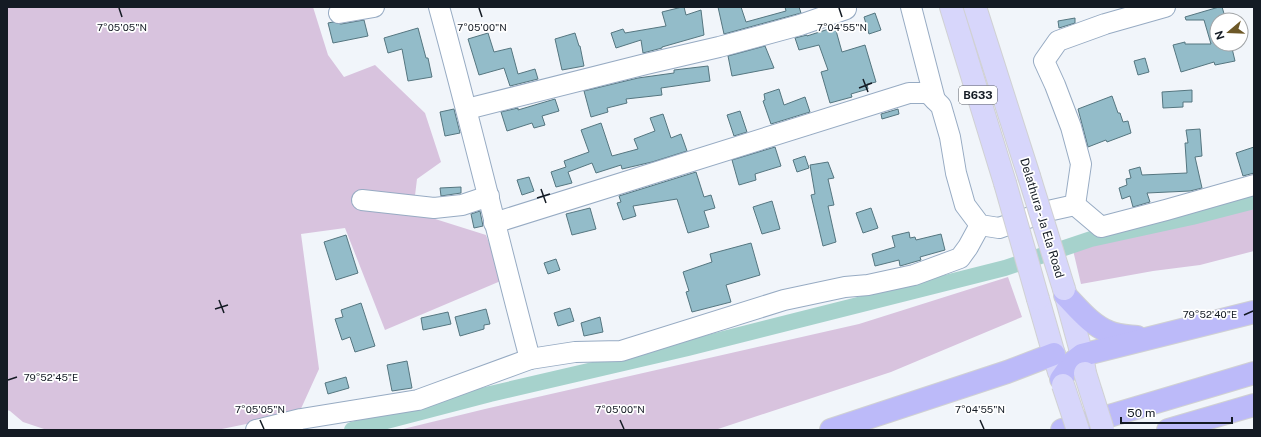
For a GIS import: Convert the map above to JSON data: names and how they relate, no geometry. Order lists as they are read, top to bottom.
{
  "streets": {
    "main road": ["B633", "Delathura - Ja Ela Road"]
  },
  "scale_bar": "50 m",
  "north": "left",
  "coordinates": [
    "7°05'05\"N",
    "7°05'00\"N",
    "7°04'55\"N",
    "79°52'40\"E",
    "79°52'45\"E"
  ]
}
